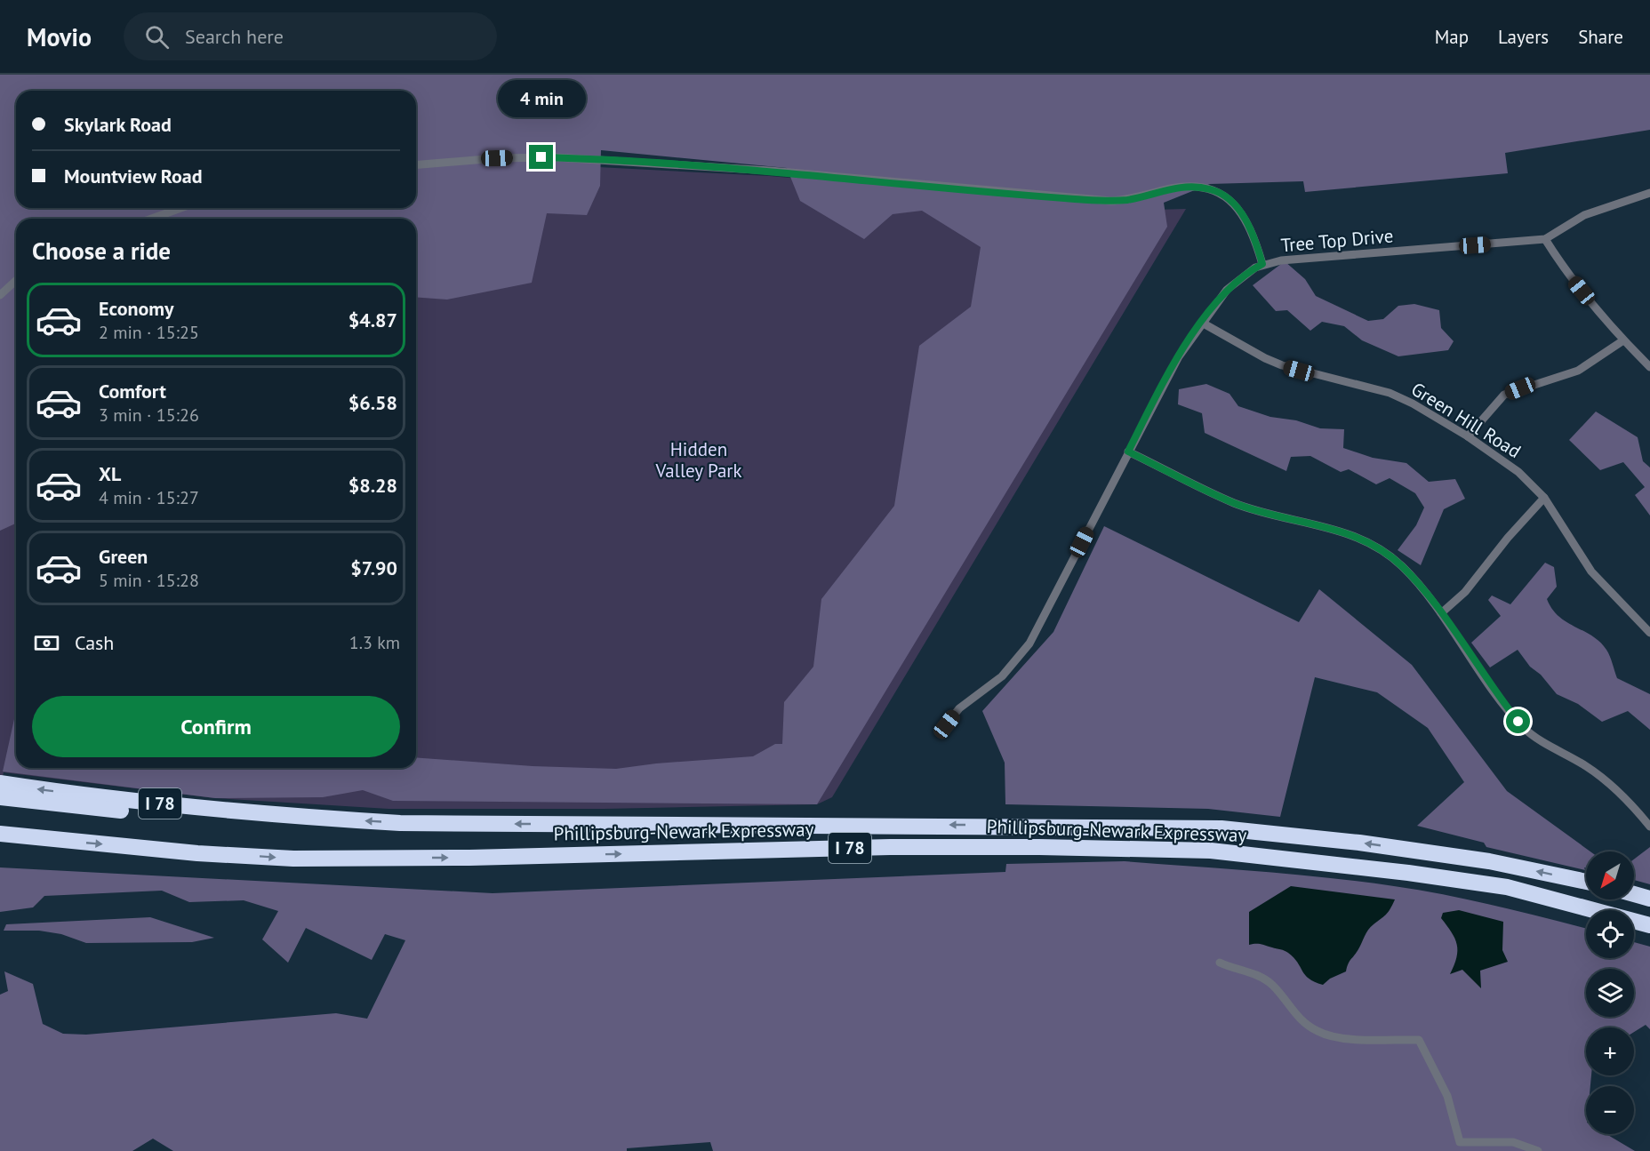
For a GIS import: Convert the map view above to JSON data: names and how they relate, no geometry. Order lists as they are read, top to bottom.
{
  "streets": {
    "highway": ["I 78", "Phillipsburg-Newark Expressway"],
    "street": ["Tree Top Drive", "Green Hill Road"]
  },
  "crossings": [
    ["Tree Top Drive", "Green Hill Road"]
  ],
  "parks": ["Hidden Valley Park"],
  "north": "bottom left",
  "page": {
    "header": "Movio",
    "search": "Search here",
    "nav": ["Map", "Layers", "Share"],
    "bubble": "4 min",
    "banner": ["Skylark Road", "Mountview Road"],
    "heading": "Choose a ride",
    "list": [
      {
        "name": "Economy",
        "note": "2 min · 15:25",
        "value": "$4.87"
      },
      {
        "name": "Comfort",
        "note": "3 min · 15:26",
        "value": "$6.58"
      },
      {
        "name": "XL",
        "note": "4 min · 15:27",
        "value": "$8.28"
      },
      {
        "name": "Green",
        "note": "5 min · 15:28",
        "value": "$7.90"
      }
    ],
    "pay": ["Cash", "1.3 km"],
    "buttons": "Confirm",
    "map_buttons": ["+", "−"]
  }
}
